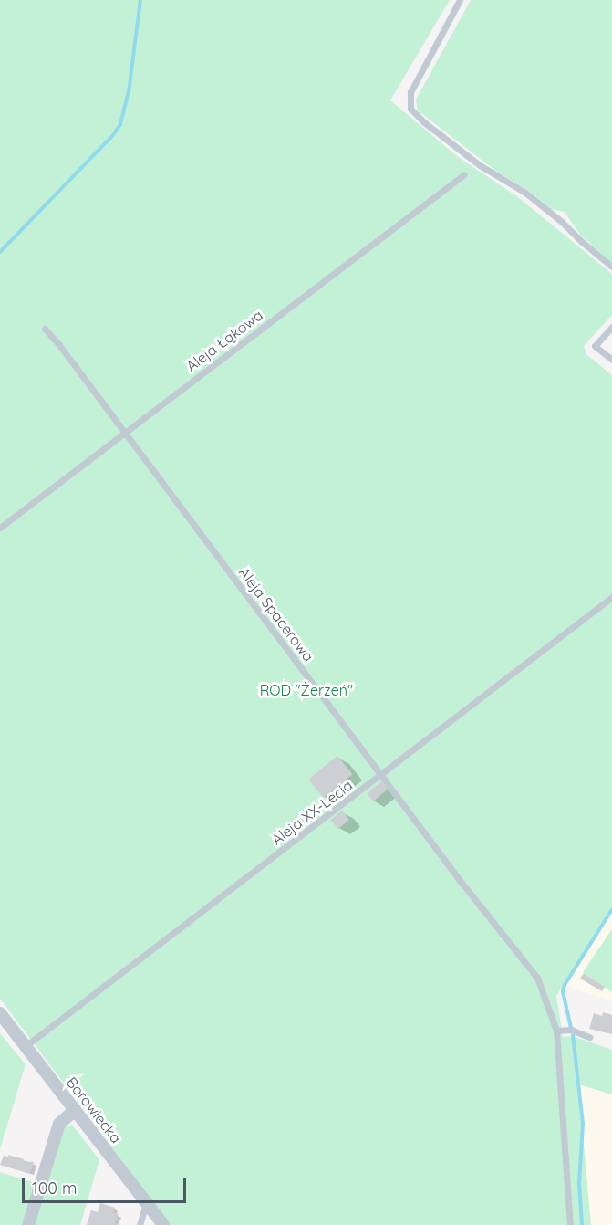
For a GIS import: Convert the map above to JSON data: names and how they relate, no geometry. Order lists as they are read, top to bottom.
{
  "streets": {
    "street": ["Borowiecka"],
    "lane": ["Aleja Łąkowa", "Aleja Spacerowa", "Aleja XX-Lecia"]
  },
  "crossings": [
    ["Aleja Łąkowa", "Aleja Spacerowa"],
    ["Aleja Spacerowa", "Aleja XX-Lecia"],
    ["Aleja XX-Lecia", "Borowiecka"]
  ],
  "parks": ["ROD \"Żerżeń\""],
  "scale_bar": "100 m"
}
